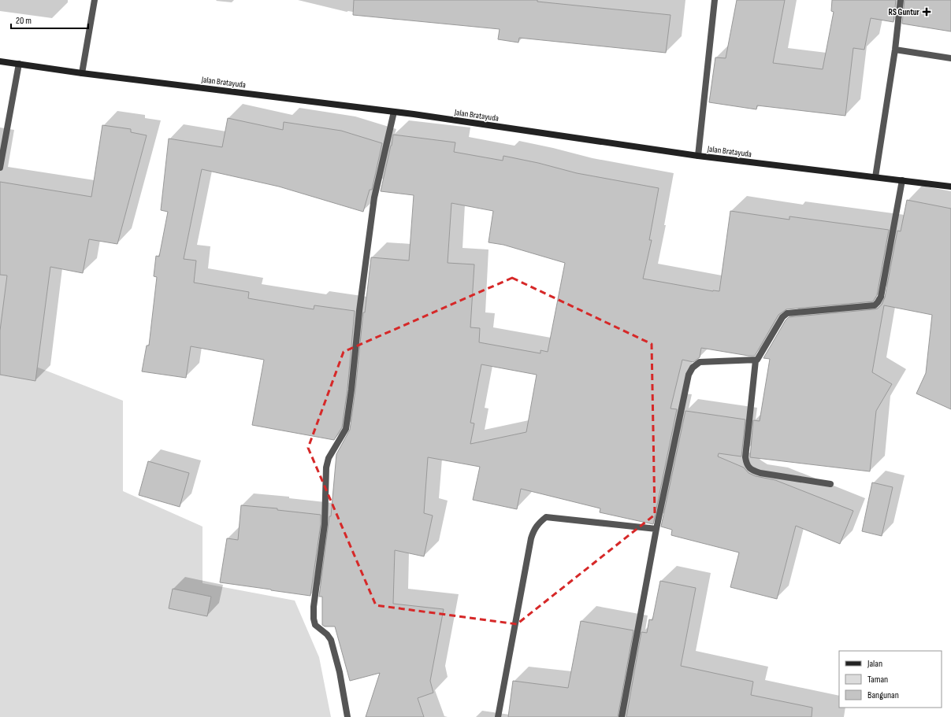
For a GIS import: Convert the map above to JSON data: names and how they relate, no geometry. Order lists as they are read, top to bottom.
{
  "streets": {
    "street": ["Jalan Bratayuda"]
  },
  "places": {
    "health": ["RS Guntur"]
  },
  "legend": ["Jalan", "Taman", "Bangunan"],
  "scale_bar": "20 m"
}
